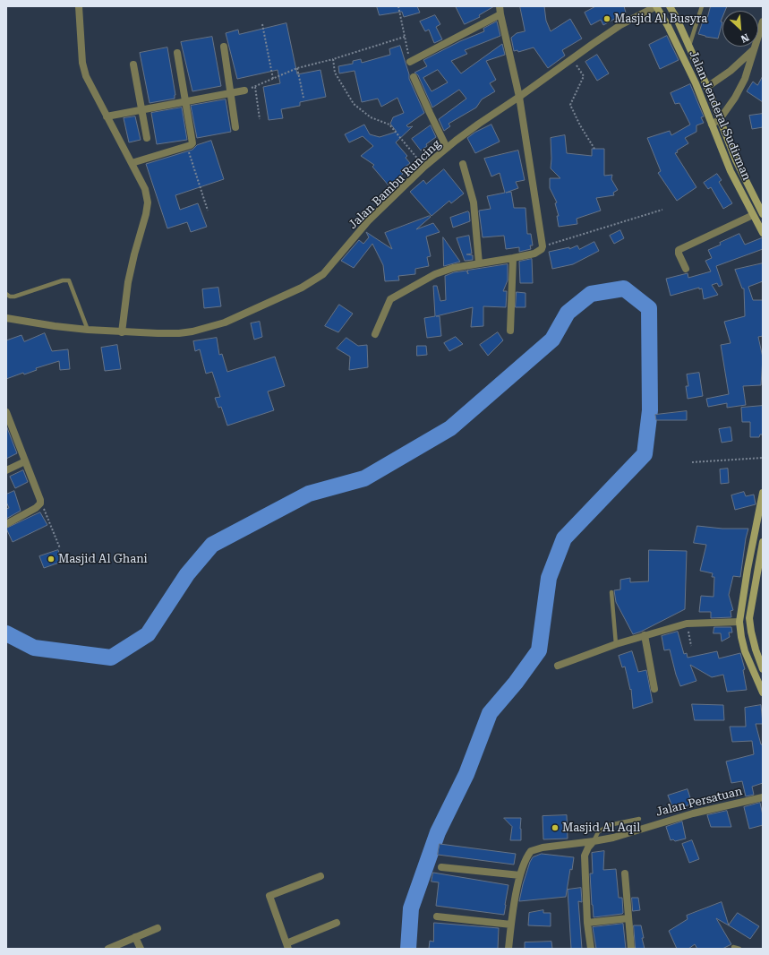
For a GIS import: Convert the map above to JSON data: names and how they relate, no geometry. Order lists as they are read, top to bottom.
{
  "streets": {
    "main road": ["Jalan Jenderal Sudirman"],
    "street": ["Jalan Bambu Runcing", "Jalan Persatuan"]
  },
  "crossings": [
    ["Jalan Jenderal Sudirman", "Jalan Bambu Runcing"]
  ],
  "places": ["Masjid Al Busyra", "Masjid Al Ghani", "Masjid Al Aqil"],
  "north": "bottom right"
}
